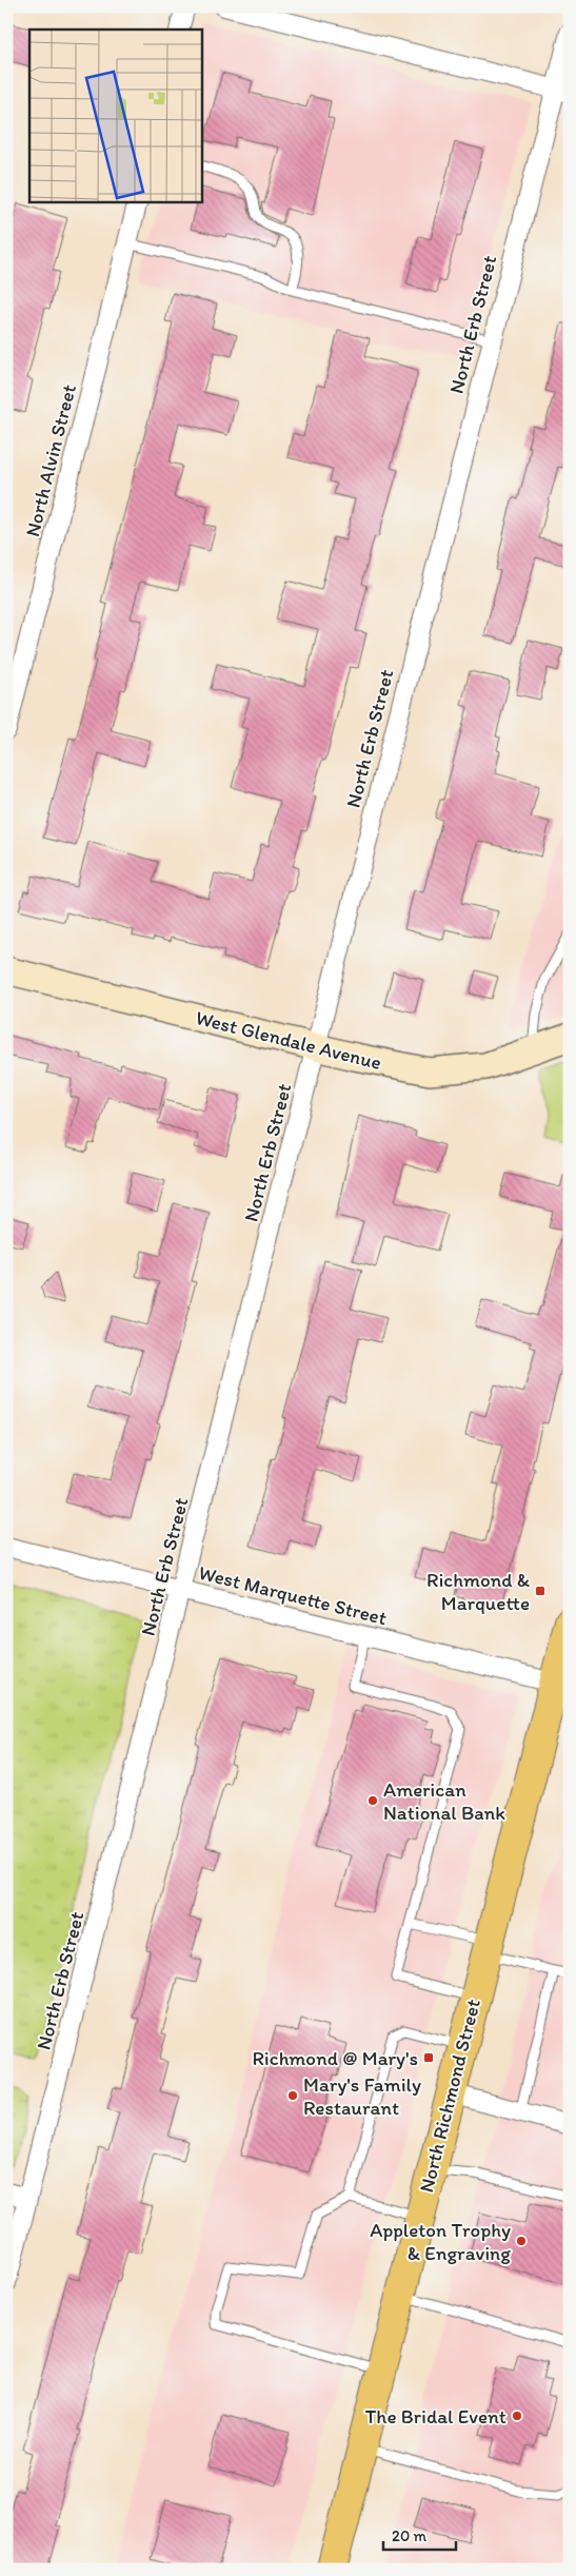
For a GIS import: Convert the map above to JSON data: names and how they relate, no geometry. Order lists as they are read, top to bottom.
{
  "streets": {
    "main road": ["North Richmond Street"],
    "street": [
      "North Erb Street",
      "North Alvin Street",
      "West Glendale Avenue",
      "West Marquette Street"
    ]
  },
  "crossings": [
    ["North Erb Street", "West Glendale Avenue"],
    ["North Erb Street", "West Marquette Street"],
    ["West Marquette Street", "North Richmond Street"]
  ],
  "places": {
    "transit": ["Richmond & Marquette", "Richmond @ Mary's"],
    "other": [
      "American National Bank",
      "Mary's Family Restaurant",
      "Appleton Trophy & Engraving",
      "The Bridal Event"
    ]
  },
  "scale_bar": "20 m"
}
